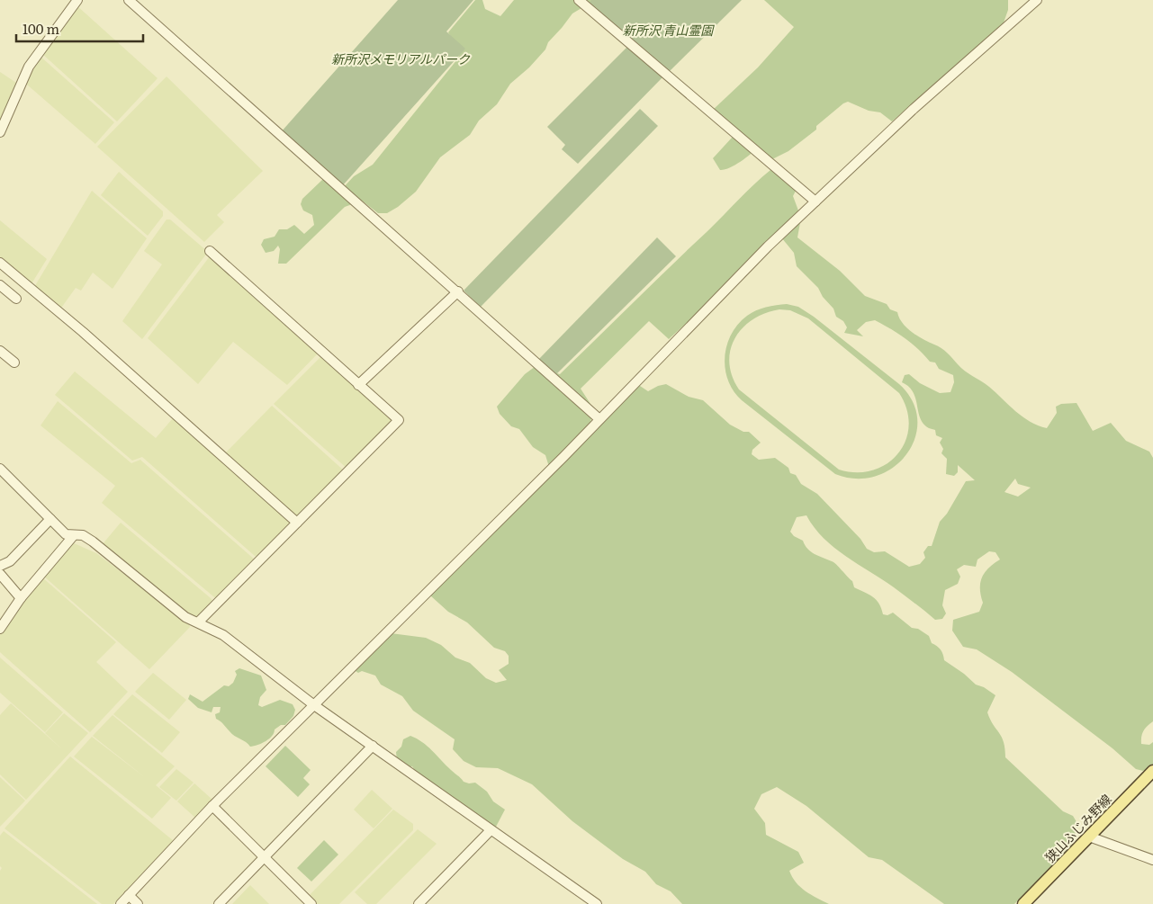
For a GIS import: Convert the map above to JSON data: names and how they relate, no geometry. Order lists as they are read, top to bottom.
{
  "streets": {
    "main road": ["狭山ふじみ野線"]
  },
  "parks": ["新所沢 青山霊園", "新所沢メモリアルパーク"],
  "scale_bar": "100 m"
}
